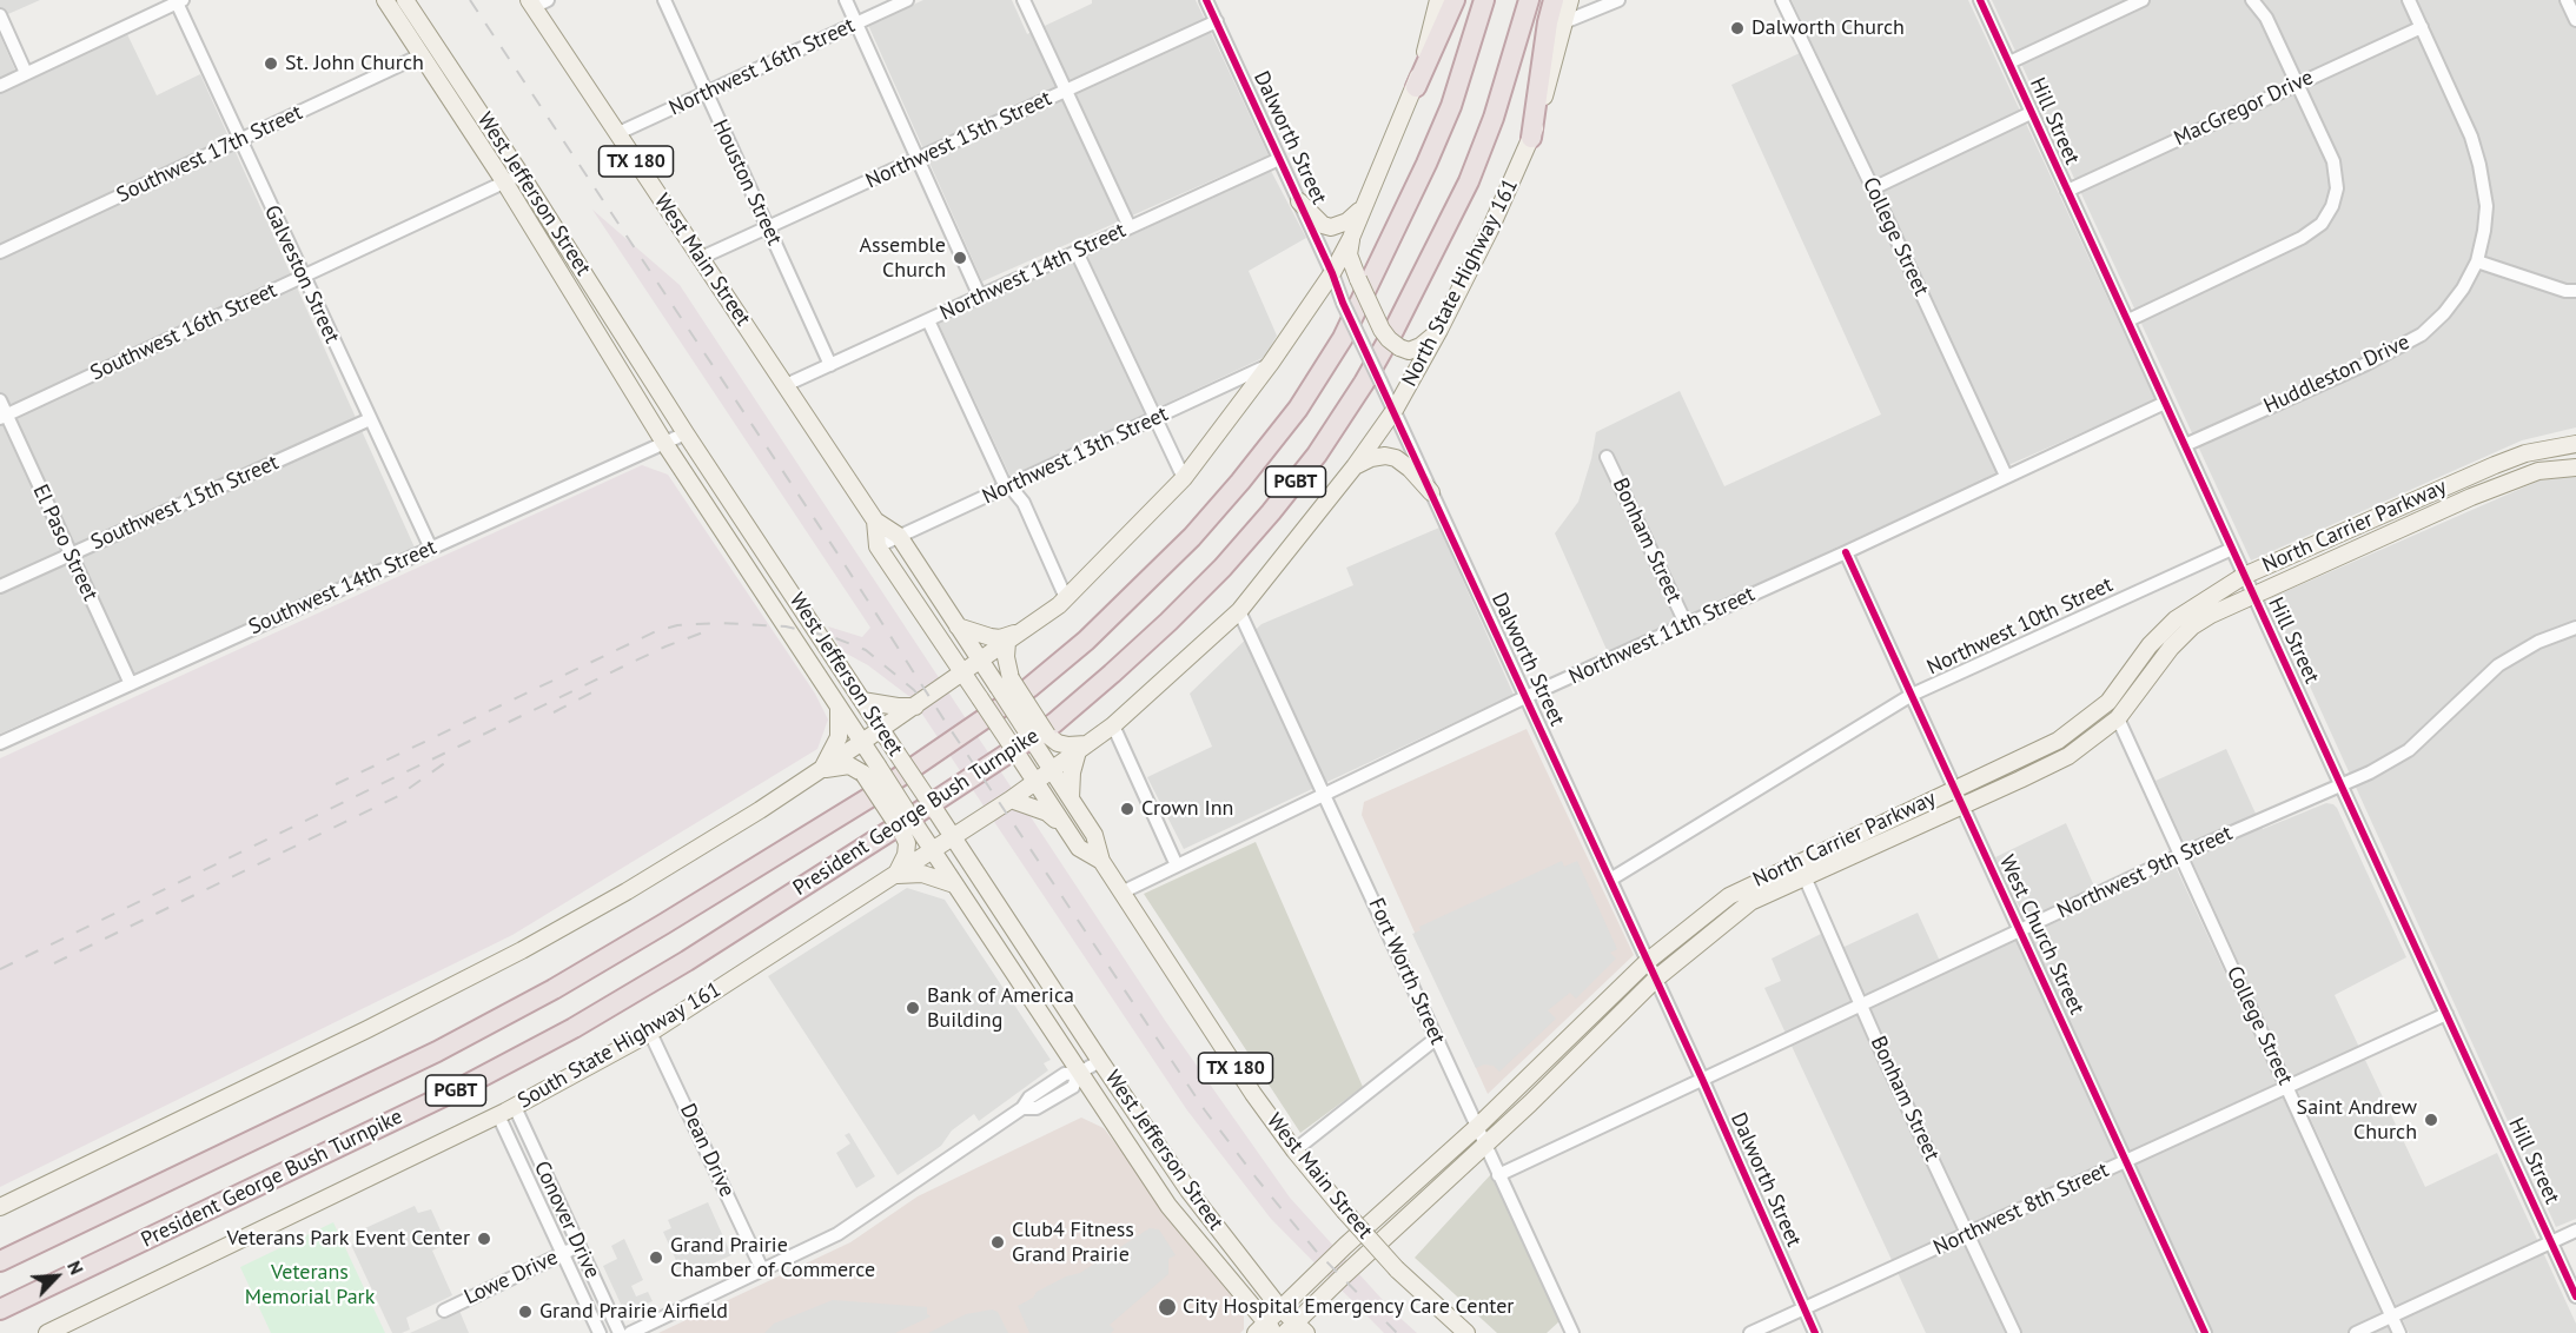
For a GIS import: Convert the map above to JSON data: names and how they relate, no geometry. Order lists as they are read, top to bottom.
{
  "streets": {
    "highway": ["PGBT", "President George Bush Turnpike"],
    "main road": [
      "TX 180",
      "West Jefferson Street",
      "West Main Street",
      "North State Highway 161",
      "North Carrier Parkway",
      "South State Highway 161"
    ],
    "street": [
      "Northwest 16th Street",
      "MacGregor Drive",
      "Hill Street",
      "Dalworth Street",
      "Northwest 15th Street",
      "Southwest 17th Street",
      "Houston Street",
      "College Street",
      "Northwest 14th Street",
      "Galveston Street",
      "Southwest 16th Street",
      "Huddleston Drive",
      "Northwest 13th Street",
      "Southwest 15th Street",
      "Bonham Street",
      "El Paso Street",
      "Southwest 14th Street",
      "Northwest 10th Street",
      "Northwest 11th Street",
      "Northwest 9th Street",
      "West Church Street",
      "Fort Worth Street",
      "Dean Drive",
      "Northwest 8th Street",
      "Conover Drive",
      "Lowe Drive"
    ]
  },
  "crossings": [
    ["Northwest 16th Street", "Houston Street"],
    ["Northwest 16th Street", "West Main Street"],
    ["MacGregor Drive", "Hill Street"],
    ["MacGregor Drive", "Huddleston Drive"],
    ["Hill Street", "Huddleston Drive"],
    ["Hill Street", "North Carrier Parkway"],
    ["Hill Street", "Northwest 10th Street"],
    ["Hill Street", "Northwest 11th Street"],
    ["Hill Street", "Northwest 9th Street"],
    ["Hill Street", "Northwest 8th Street"],
    ["Dalworth Street", "Northwest 15th Street"],
    ["Dalworth Street", "Northwest 14th Street"],
    ["Dalworth Street", "North State Highway 161"],
    ["Dalworth Street", "North Carrier Parkway"],
    ["Dalworth Street", "Northwest 10th Street"],
    ["Dalworth Street", "Northwest 11th Street"],
    ["Dalworth Street", "Northwest 9th Street"],
    ["Dalworth Street", "Northwest 8th Street"],
    ["Northwest 15th Street", "Houston Street"],
    ["Northwest 15th Street", "West Main Street"],
    ["Southwest 17th Street", "West Jefferson Street"],
    ["Southwest 17th Street", "Galveston Street"],
    ["Houston Street", "Northwest 14th Street"],
    ["West Jefferson Street", "Southwest 16th Street"],
    ["West Jefferson Street", "North Carrier Parkway"],
    ["West Jefferson Street", "Southwest 14th Street"],
    ["West Jefferson Street", "South State Highway 161"],
    ["College Street", "North Carrier Parkway"],
    ["College Street", "Northwest 11th Street"],
    ["College Street", "Northwest 9th Street"],
    ["College Street", "Northwest 8th Street"],
    ["West Main Street", "Northwest 14th Street"],
    ["West Main Street", "North State Highway 161"],
    ["West Main Street", "Northwest 13th Street"],
    ["West Main Street", "Northwest 11th Street"],
    ["West Main Street", "South State Highway 161"],
    ["Galveston Street", "Southwest 16th Street"],
    ["Galveston Street", "Southwest 15th Street"],
    ["Galveston Street", "Southwest 14th Street"],
    ["North State Highway 161", "Fort Worth Street"],
    ["North State Highway 161", "South State Highway 161"],
    ["Southwest 16th Street", "El Paso Street"],
    ["Southwest 15th Street", "El Paso Street"],
    ["North Carrier Parkway", "Bonham Street"],
    ["North Carrier Parkway", "West Church Street"],
    ["North Carrier Parkway", "Fort Worth Street"],
    ["Bonham Street", "Northwest 11th Street"],
    ["Bonham Street", "Northwest 9th Street"],
    ["Bonham Street", "Northwest 8th Street"],
    ["El Paso Street", "Southwest 14th Street"],
    ["Northwest 10th Street", "West Church Street"],
    ["Northwest 11th Street", "West Church Street"],
    ["Northwest 11th Street", "Fort Worth Street"],
    ["Northwest 9th Street", "West Church Street"],
    ["Northwest 9th Street", "Fort Worth Street"],
    ["West Church Street", "Northwest 8th Street"],
    ["South State Highway 161", "Dean Drive"],
    ["South State Highway 161", "Conover Drive"],
    ["Conover Drive", "Lowe Drive"]
  ],
  "parks": ["Veterans Memorial Park"],
  "places": [
    "Dalworth Church",
    "St. John Church",
    "Assemble Church",
    "Crown Inn",
    "Bank of America Building",
    "Saint Andrew Church",
    "Veterans Park Event Center",
    "Club4 Fitness Grand Prairie",
    "Grand Prairie Chamber of Commerce",
    "City Hospital Emergency Care Center",
    "Grand Prairie Airfield"
  ],
  "north": "top right"
}
